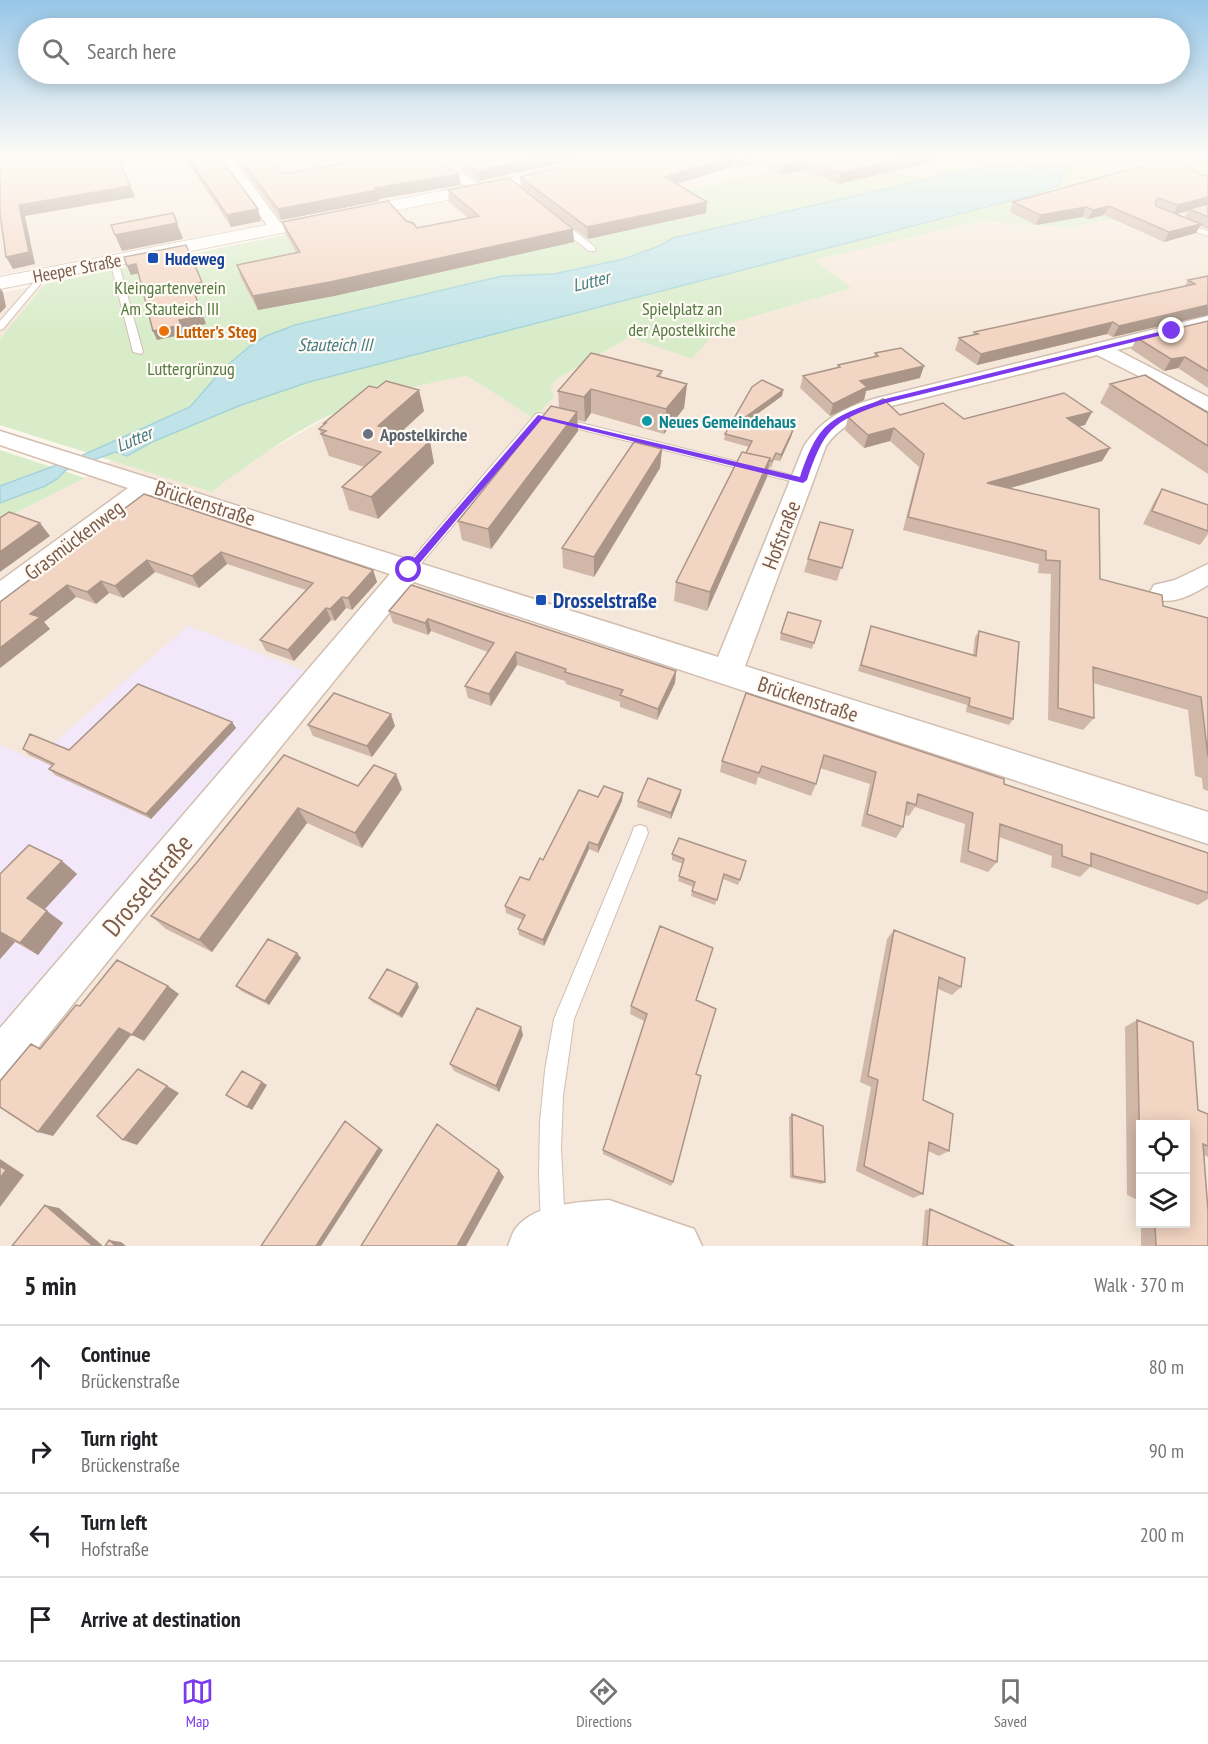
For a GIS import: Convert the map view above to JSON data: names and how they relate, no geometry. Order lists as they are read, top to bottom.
{
  "streets": {
    "main road": ["Heeper Straße"],
    "street": [
      "Brückenstraße",
      "Hofstraße",
      "Grasmückenweg",
      "Drosselstraße"
    ]
  },
  "crossings": [
    ["Brückenstraße", "Hofstraße"],
    ["Brückenstraße", "Grasmückenweg"],
    ["Brückenstraße", "Drosselstraße"]
  ],
  "water": ["Lutter", "Stauteich III"],
  "parks": ["Kleingartenverein Am Stauteich III", "Spielplatz an der Apostelkirche", "Luttergrünzug"],
  "places": {
    "transit": ["Hudeweg", "Drosselstraße"],
    "other": ["Lutter's Steg", "Neues Gemeindehaus", "Apostelkirche"]
  },
  "page": {
    "search": "Search here",
    "heading": ["5 min", "Walk · 370 m"],
    "list": [
      ["Continue", "Brückenstraße", "80 m"],
      ["Turn right", "Brückenstraße", "90 m"],
      ["Turn left", "Hofstraße", "200 m"],
      "Arrive at destination"
    ],
    "nav": ["Map", "Directions", "Saved"]
  }
}
